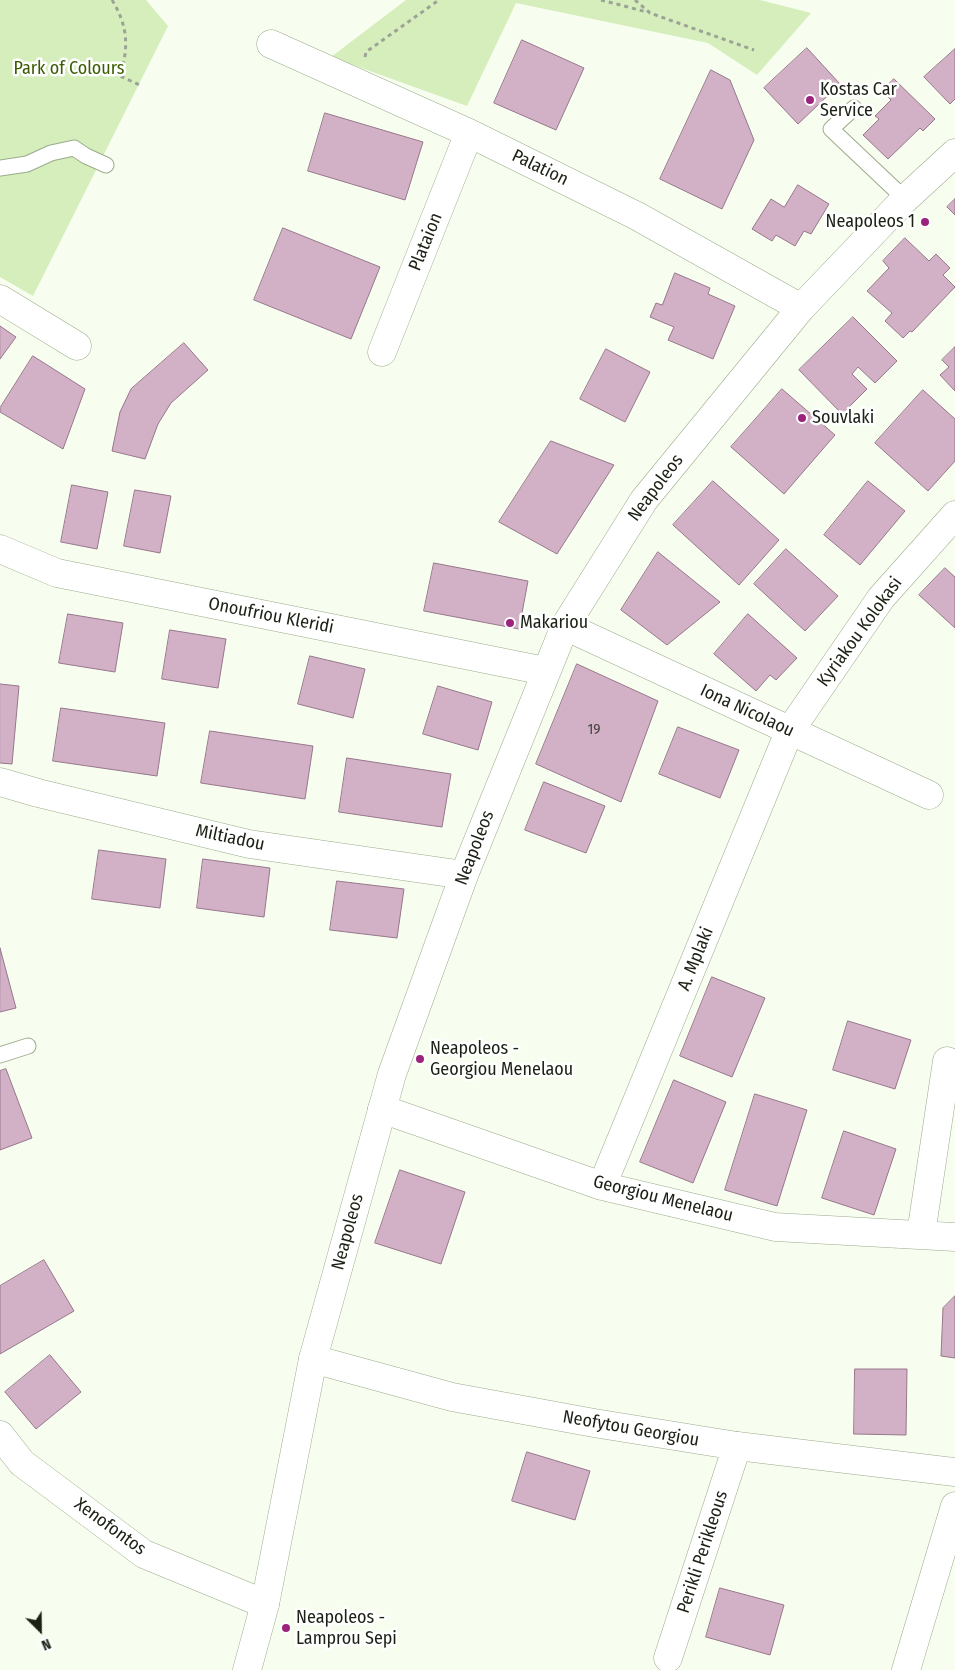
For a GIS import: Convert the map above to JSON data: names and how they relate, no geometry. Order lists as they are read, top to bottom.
{
  "streets": {
    "street": [
      "Palation",
      "Plataion",
      "Neapoleos",
      "Onoufriou Kleridi",
      "Kyriakou Kolokasi",
      "Iona Nicolaou",
      "Miltiadou",
      "A. Mplaki",
      "Georgiou Menelaou",
      "Neofytou Georgiou",
      "Xenofontos",
      "Perikli Perikleous"
    ]
  },
  "crossings": [
    ["Palation", "Plataion"],
    ["Palation", "Neapoleos"],
    ["Neapoleos", "Onoufriou Kleridi"],
    ["Neapoleos", "Iona Nicolaou"],
    ["Neapoleos", "Miltiadou"],
    ["Neapoleos", "Georgiou Menelaou"],
    ["Neapoleos", "Neofytou Georgiou"],
    ["Neapoleos", "Xenofontos"],
    ["Kyriakou Kolokasi", "Iona Nicolaou"],
    ["Kyriakou Kolokasi", "A. Mplaki"],
    ["Iona Nicolaou", "A. Mplaki"],
    ["A. Mplaki", "Georgiou Menelaou"],
    ["Neofytou Georgiou", "Perikli Perikleous"]
  ],
  "parks": ["Park of Colours"],
  "places": [
    "Kostas Car Service",
    "Neapoleos 1",
    "Souvlaki",
    "Makariou",
    "Neapoleos - Georgiou Menelaou",
    "Neapoleos - Lamprou Sepi"
  ],
  "house_numbers": ["19"],
  "north": "bottom right"
}
